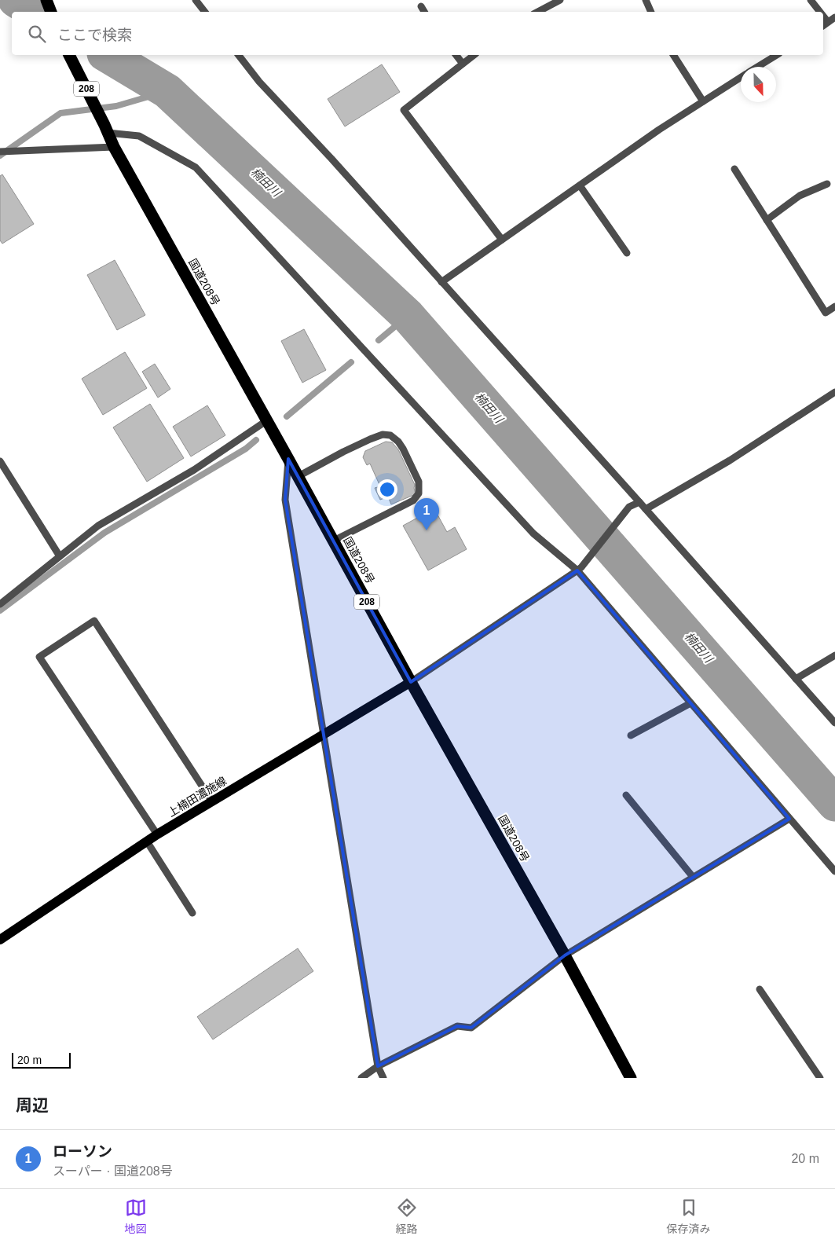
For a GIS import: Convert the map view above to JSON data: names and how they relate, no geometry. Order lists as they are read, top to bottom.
{
  "streets": {
    "highway": ["208", "国道208号"],
    "main road": ["上楠田濃施線"]
  },
  "crossings": [
    ["国道208号", "上楠田濃施線"]
  ],
  "water": ["楠田川"],
  "scale_bar": "20 m",
  "north": "bottom",
  "page": {
    "search": "ここで検索",
    "pins": "1",
    "scale": "20 m",
    "heading": "周辺",
    "list": [
      {
        "mark": "1",
        "name": "ローソン",
        "note": "スーパー · 国道208号",
        "value": "20 m"
      }
    ],
    "nav": ["地図", "経路", "保存済み"]
  }
}
